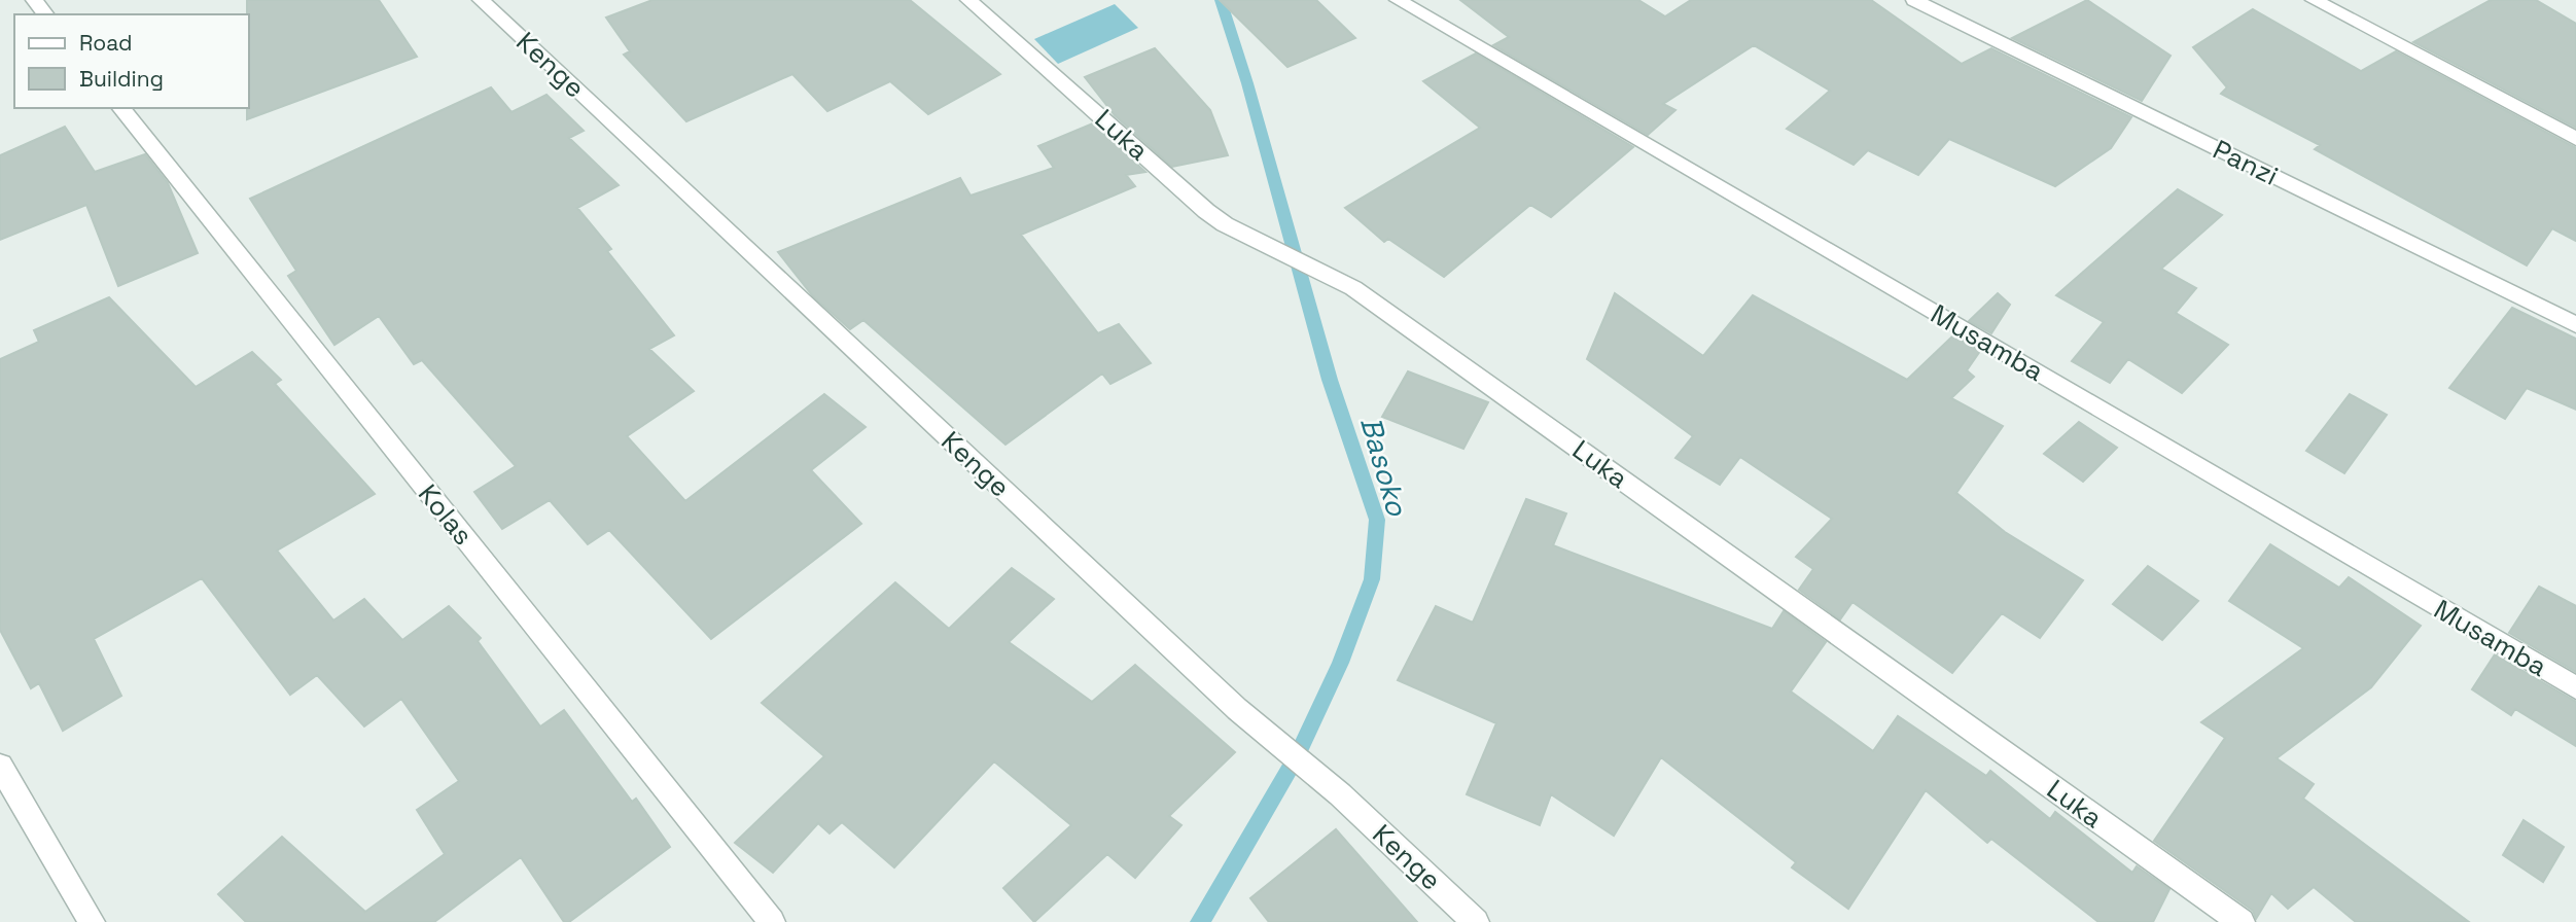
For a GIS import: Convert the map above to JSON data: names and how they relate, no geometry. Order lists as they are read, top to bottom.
{
  "streets": {
    "street": [
      "Kenge",
      "Luka",
      "Panzi",
      "Musamba",
      "Kolas"
    ]
  },
  "water": ["Basoko"],
  "legend": ["Road", "Building"]
}
